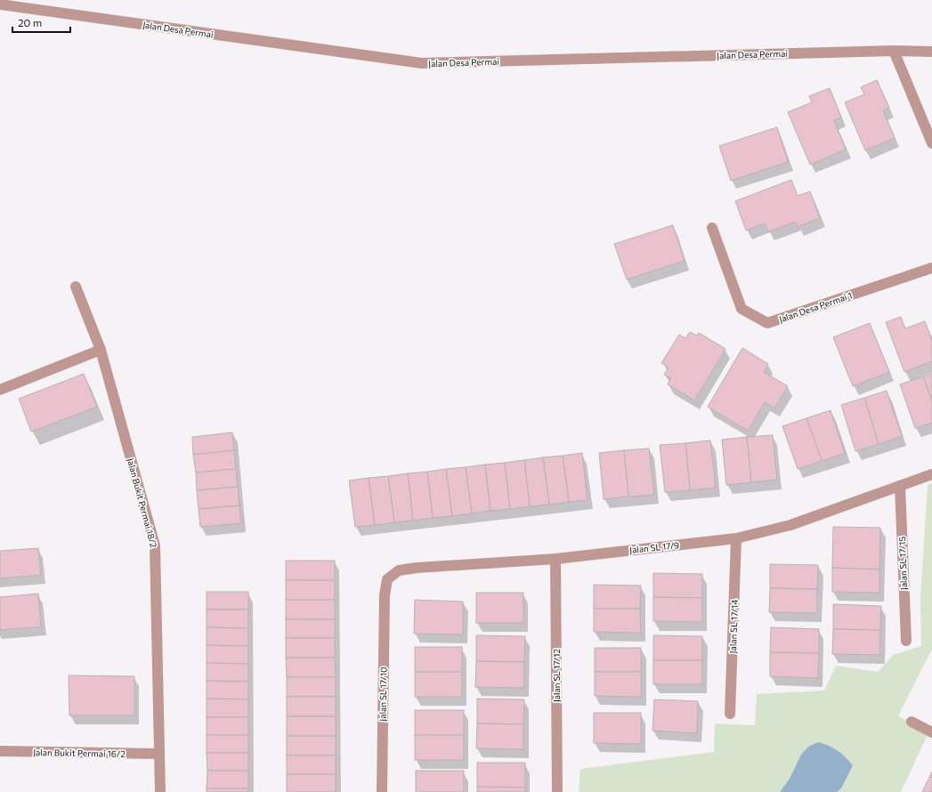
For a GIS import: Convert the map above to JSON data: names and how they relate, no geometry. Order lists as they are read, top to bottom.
{
  "streets": {
    "street": [
      "Jalan Desa Permai",
      "Jalan Desa Permai 1",
      "Jalan Bukit Permai 18/2",
      "Jalan SL 17/9",
      "Jalan SL 17/15",
      "Jalan SL 17/14",
      "Jalan SL 17/12",
      "Jalan SL 17/10",
      "Jalan Bukit Permai 16/2"
    ]
  },
  "crossings": [
    ["Jalan Bukit Permai 18/2", "Jalan Bukit Permai 16/2"],
    ["Jalan SL 17/9", "Jalan SL 17/15"],
    ["Jalan SL 17/9", "Jalan SL 17/14"],
    ["Jalan SL 17/9", "Jalan SL 17/12"],
    ["Jalan SL 17/9", "Jalan SL 17/10"]
  ],
  "scale_bar": "20 m"
}
